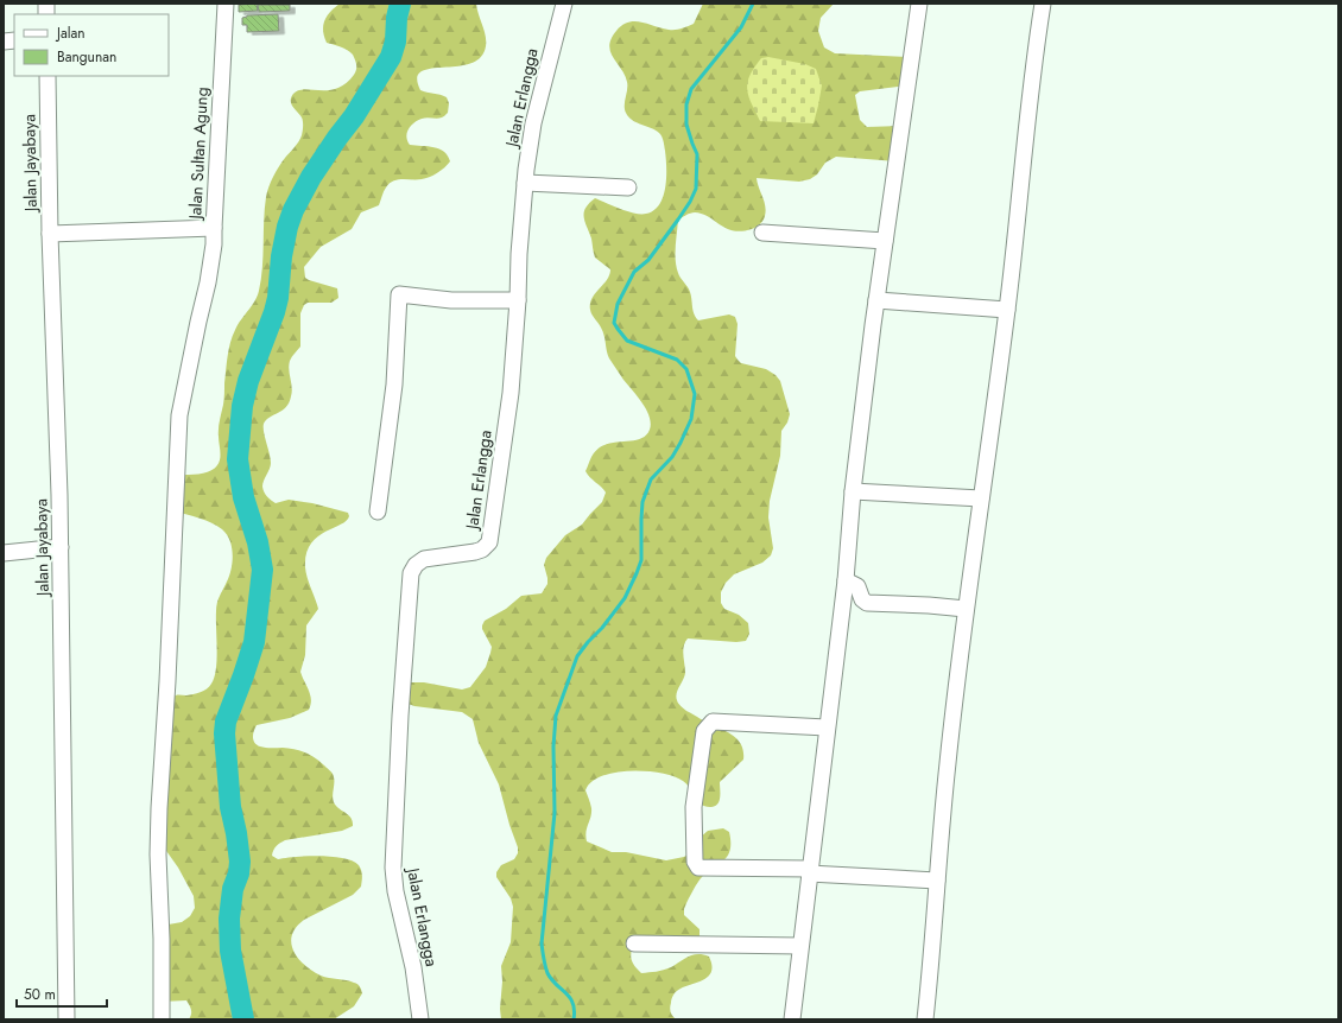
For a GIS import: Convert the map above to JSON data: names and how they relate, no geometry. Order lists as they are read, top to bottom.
{
  "streets": {
    "street": ["Jalan Erlangga", "Jalan Sultan Agung", "Jalan Jayabaya"]
  },
  "crossings": [
    ["Jalan Sultan Agung", "Jalan Jayabaya"]
  ],
  "legend": ["Jalan", "Bangunan"],
  "scale_bar": "50 m"
}
